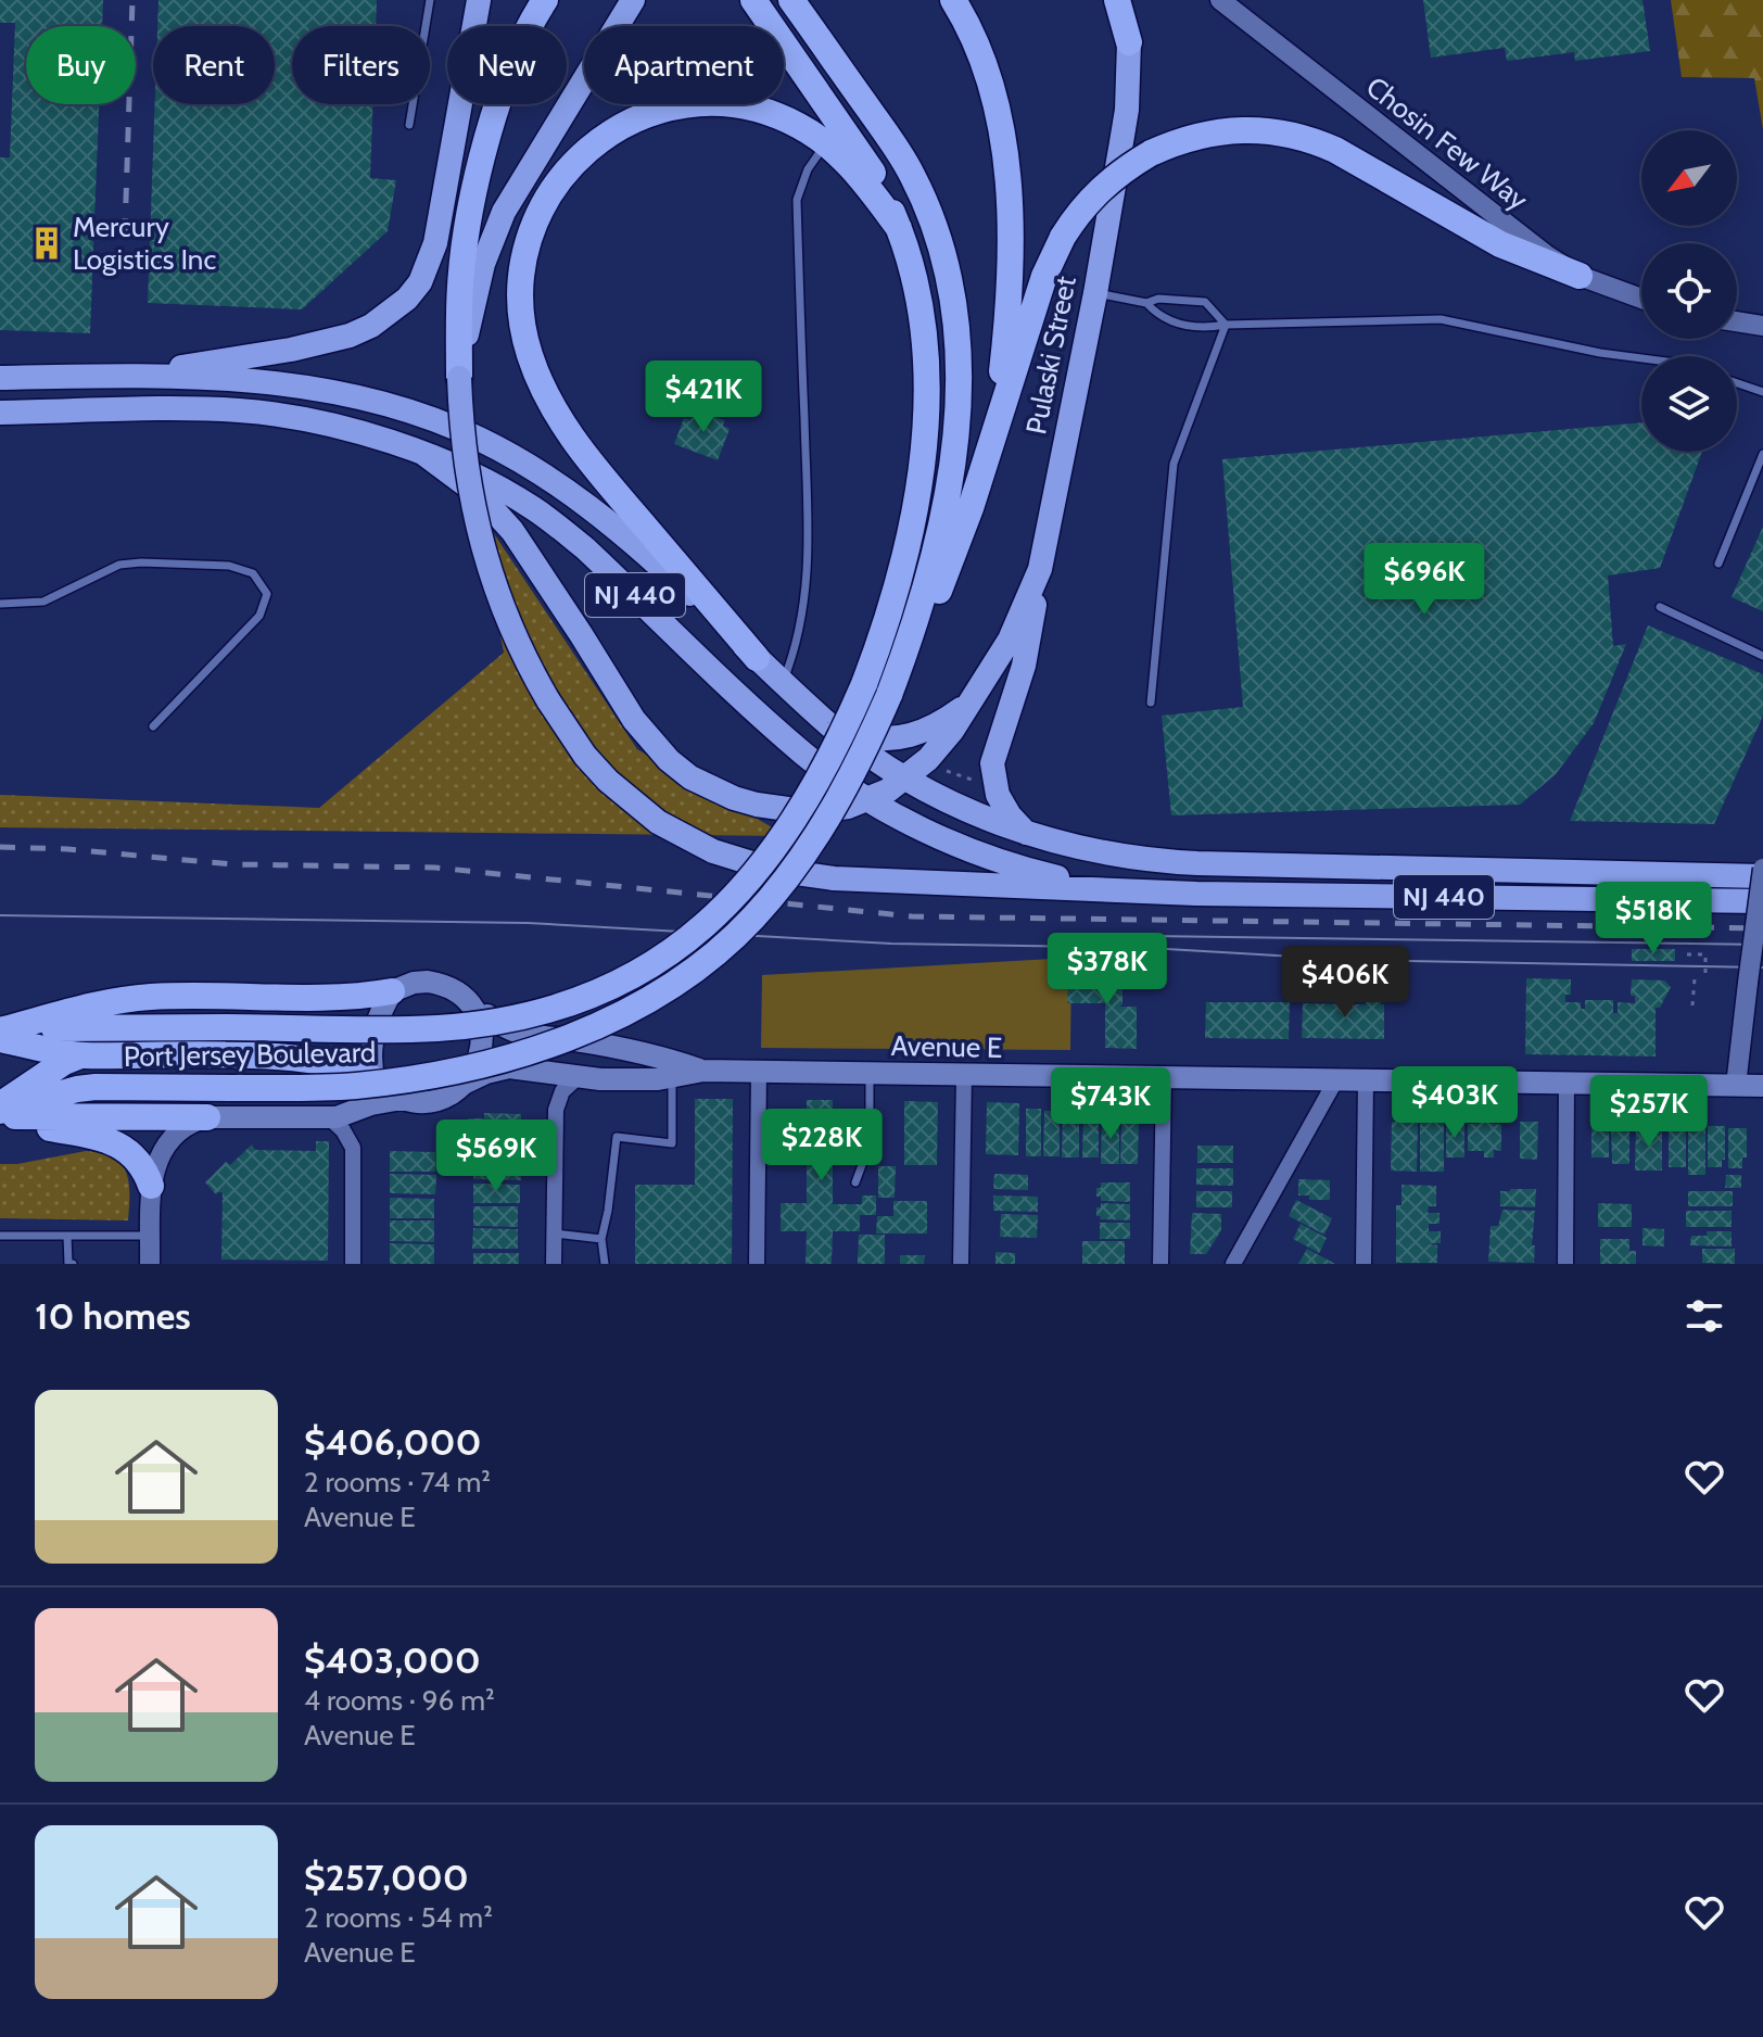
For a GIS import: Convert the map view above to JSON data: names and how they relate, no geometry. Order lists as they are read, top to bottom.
{
  "streets": {
    "highway": ["Pulaski Street", "NJ 440", "Port Jersey Boulevard"],
    "main road": ["Avenue E"],
    "street": ["Chosin Few Way"]
  },
  "crossings": [
    ["Pulaski Street", "NJ 440"]
  ],
  "places": {
    "building": ["Mercury Logistics Inc"]
  },
  "north": "bottom left",
  "page": {
    "chip": [
      "Buy",
      "Rent",
      "Filters",
      "New",
      "Apartment"
    ],
    "price": [
      "$421K",
      "$696K",
      "$518K",
      "$378K",
      "$406K",
      "$403K",
      "$743K",
      "$257K",
      "$228K",
      "$569K"
    ],
    "heading": "10 homes",
    "list": [
      {
        "name": "$406,000",
        "note": "2 rooms · 74 m² · Avenue E"
      },
      {
        "name": "$403,000",
        "note": "4 rooms · 96 m² · Avenue E"
      },
      {
        "name": "$257,000",
        "note": "2 rooms · 54 m² · Avenue E"
      }
    ]
  }
}
